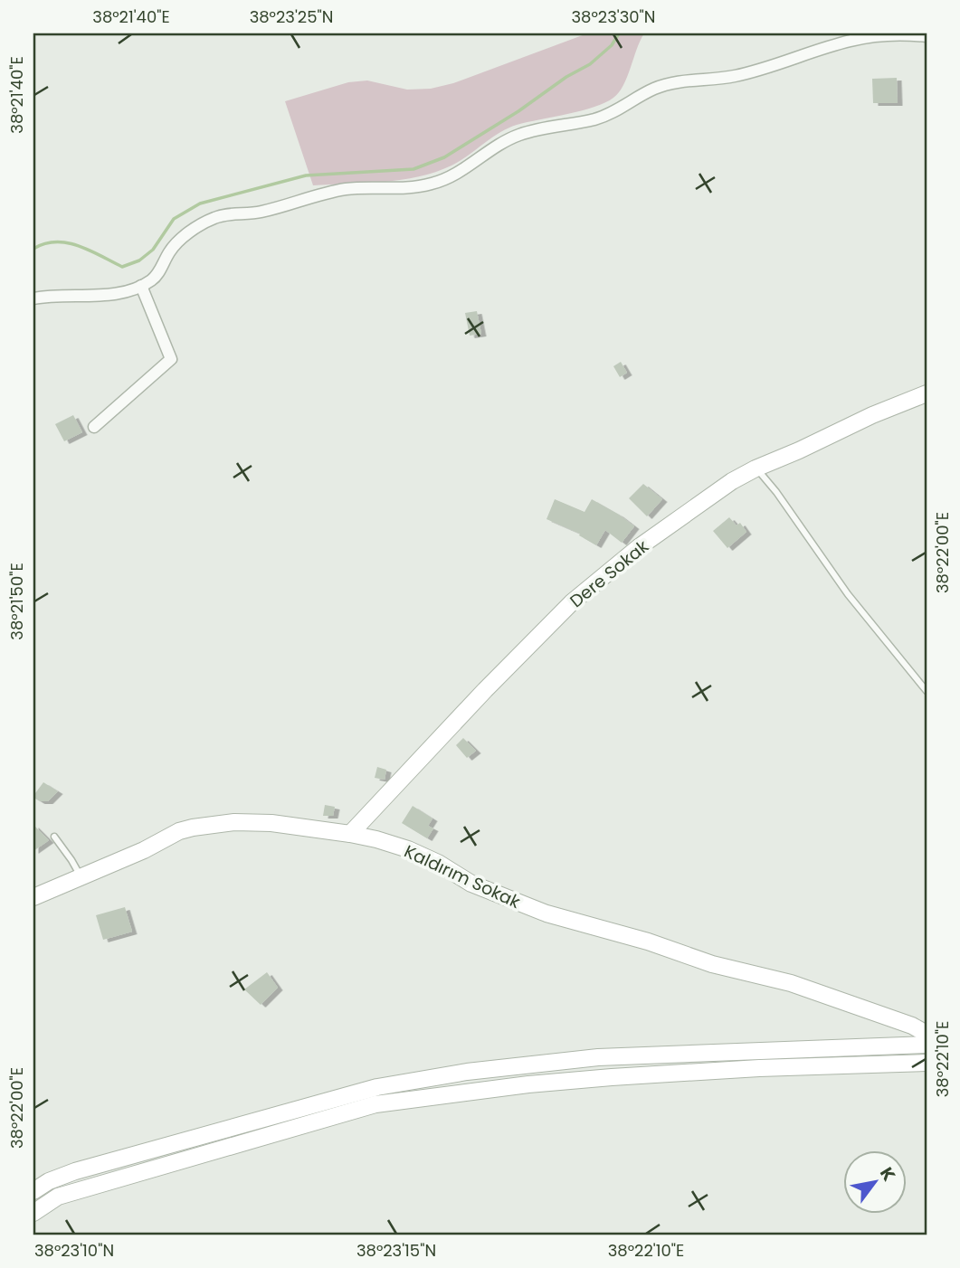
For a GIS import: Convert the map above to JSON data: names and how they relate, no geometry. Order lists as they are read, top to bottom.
{
  "streets": {
    "street": ["Dere Sokak", "Kaldırım Sokak"]
  },
  "crossings": [
    ["Dere Sokak", "Kaldırım Sokak"]
  ],
  "north": "top right",
  "coordinates": [
    "38°21'40\"E",
    "38°23'25\"N",
    "38°23'30\"N",
    "38°22'00\"E",
    "38°21'50\"E",
    "38°22'10\"E",
    "38°23'10\"N",
    "38°23'15\"N"
  ]
}
